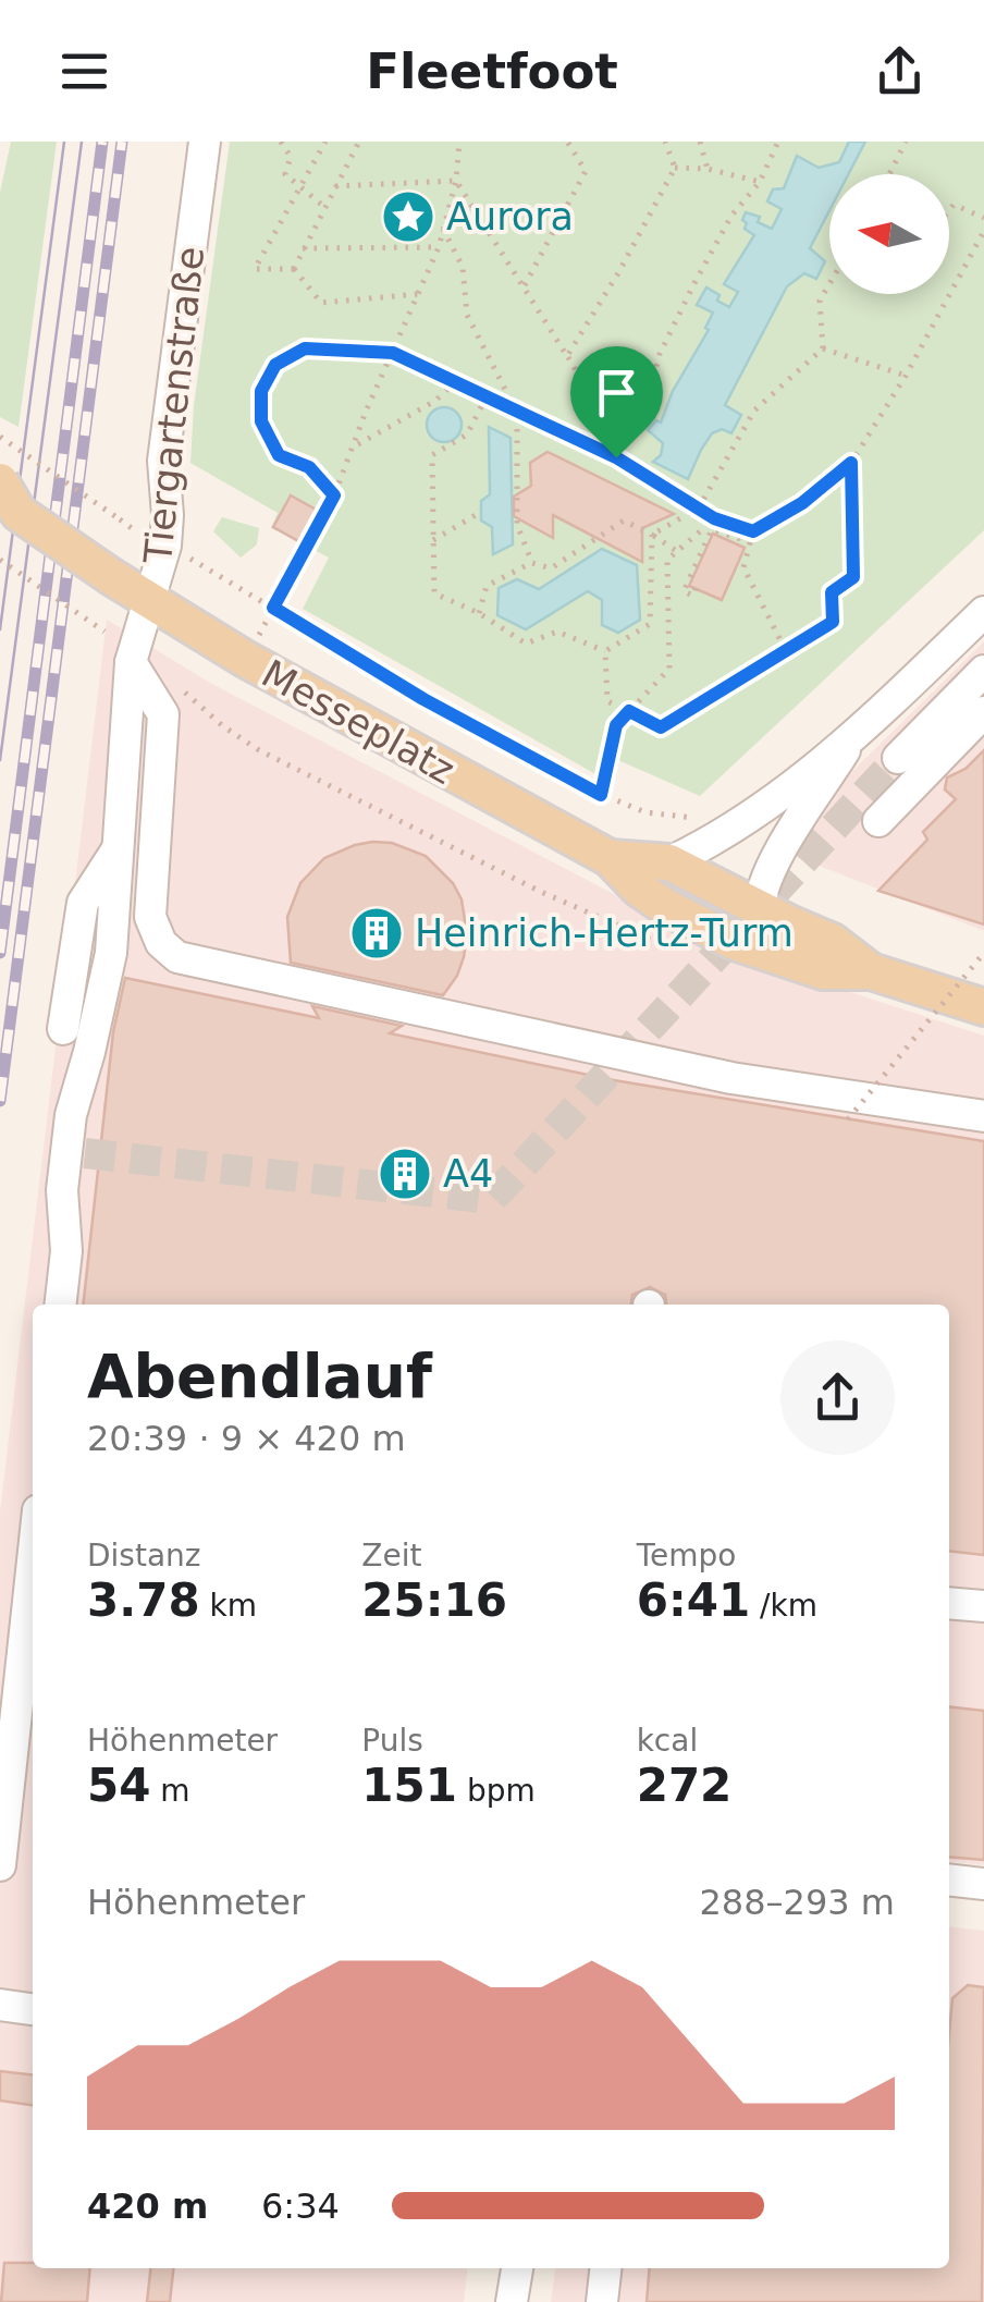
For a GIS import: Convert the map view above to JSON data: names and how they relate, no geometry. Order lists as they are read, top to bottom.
{
  "streets": {
    "main road": ["Messeplatz"],
    "street": ["Tiergartenstraße"]
  },
  "crossings": [
    ["Tiergartenstraße", "Messeplatz"]
  ],
  "places": {
    "place": ["Aurora"],
    "building": ["Heinrich-Hertz-Turm", "A4"]
  },
  "north": "left",
  "page": {
    "header": "Fleetfoot",
    "heading": ["Abendlauf", "20:39 · 9 × 420 m"],
    "stats": [
      ["Distanz", "3.78 km"],
      ["Zeit", "25:16"],
      ["Tempo", "6:41 /km"],
      ["Höhenmeter", "54 m"],
      ["Puls", "151 bpm"],
      ["kcal", "272"]
    ],
    "chart": ["Höhenmeter", "288–293 m"],
    "list": [
      {
        "name": "420 m",
        "note": "6:34"
      }
    ]
  }
}
